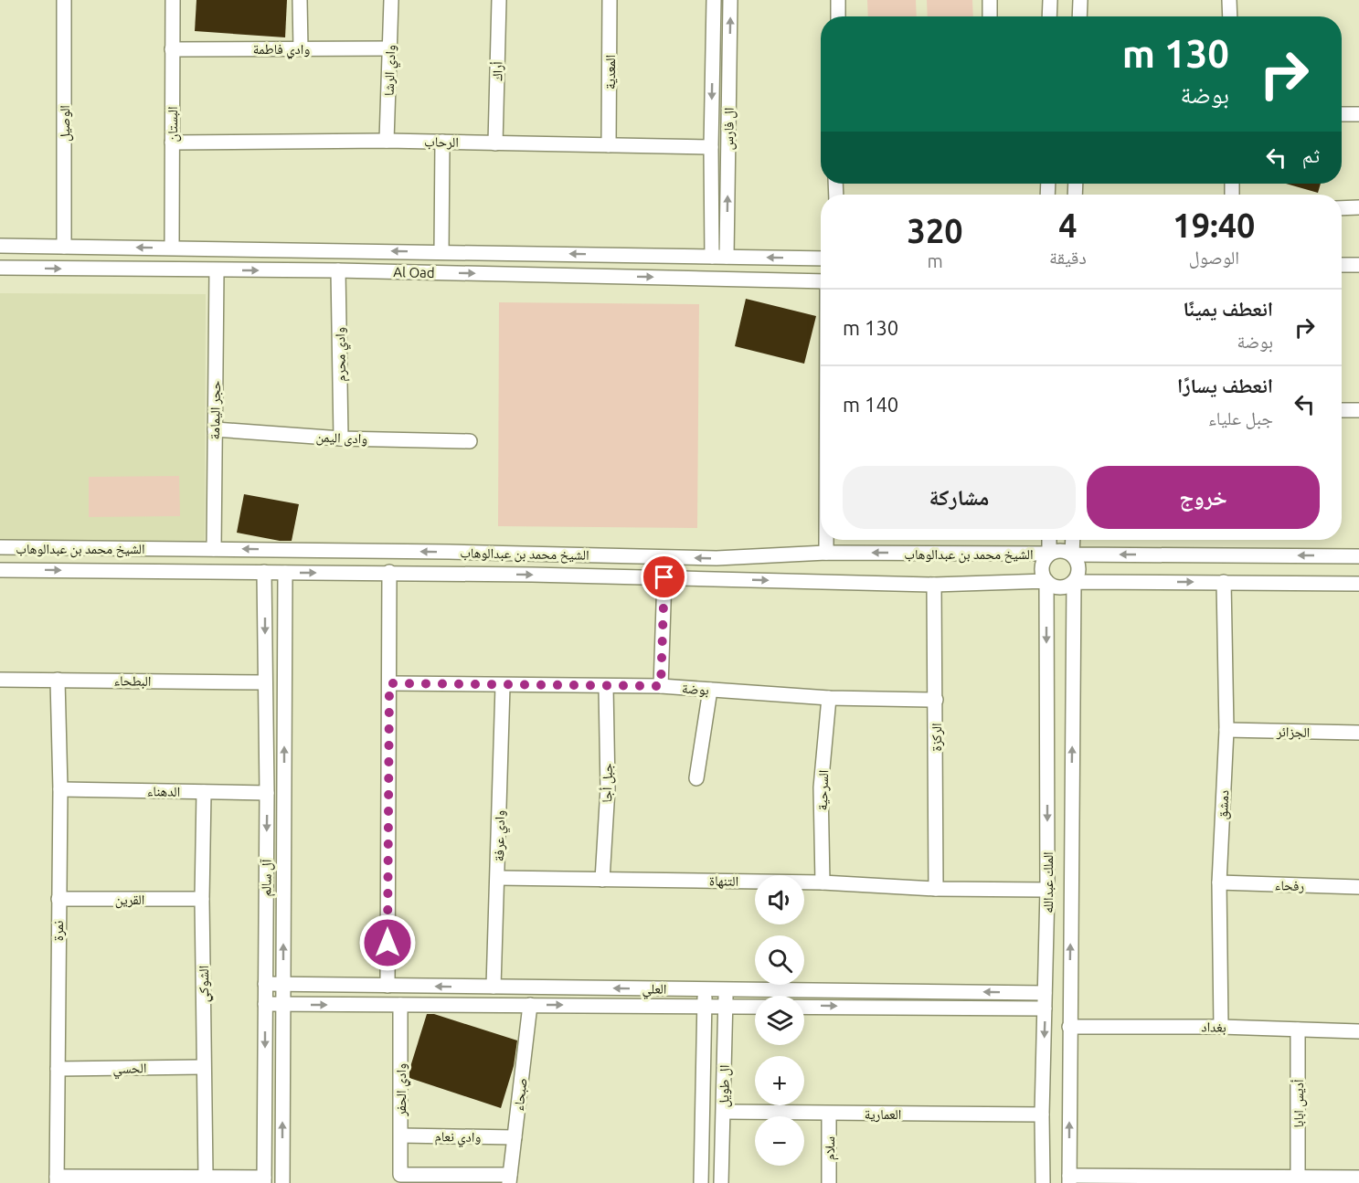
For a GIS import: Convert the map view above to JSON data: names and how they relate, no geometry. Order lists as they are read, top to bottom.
{
  "streets": {
    "street": [
      "وادي فاطمة",
      "وادي الرشا",
      "أراك",
      "المعدية",
      "الوصيل",
      "البستان",
      "ال فارس",
      "الرحاب",
      "Al Oad",
      "وادي محرم",
      "حجر اليمامة",
      "وادى اليمن",
      "الشيخ محمد بن عبدالوهاب",
      "البطحاء",
      "بوضة",
      "الجزائر",
      "الركزة",
      "جبل أجا",
      "السرحية",
      "الدهناء",
      "دمشق",
      "وادي عرفة",
      "آل سالم",
      "التنهاة",
      "الملك عبدالله",
      "رفحاء",
      "القرين",
      "نمرة",
      "الشوكي",
      "العلي",
      "بغداد",
      "الحسي",
      "ال طويل",
      "وادي الحفر",
      "صبحاء",
      "أديس ابابا",
      "العمارية",
      "وادي نعام",
      "سلام"
    ]
  },
  "crossings": [
    ["وادي فاطمة", "وادي الرشا"],
    ["وادي فاطمة", "البستان"],
    ["وادي الرشا", "الرحاب"],
    ["أراك", "الرحاب"],
    ["المعدية", "الرحاب"],
    ["الوصيل", "Al Oad"],
    ["البستان", "الرحاب"],
    ["البستان", "Al Oad"],
    ["ال فارس", "الرحاب"],
    ["ال فارس", "Al Oad"],
    ["Al Oad", "وادي محرم"],
    ["Al Oad", "حجر اليمامة"],
    ["وادي محرم", "وادى اليمن"],
    ["حجر اليمامة", "وادى اليمن"],
    ["حجر اليمامة", "الشيخ محمد بن عبدالوهاب"],
    ["الشيخ محمد بن عبدالوهاب", "الركزة"],
    ["الشيخ محمد بن عبدالوهاب", "آل سالم"],
    ["الشيخ محمد بن عبدالوهاب", "الملك عبدالله"],
    ["البطحاء", "آل سالم"],
    ["البطحاء", "نمرة"],
    ["بوضة", "الركزة"],
    ["بوضة", "جبل أجا"],
    ["بوضة", "السرحية"],
    ["بوضة", "وادي عرفة"],
    ["الجزائر", "دمشق"],
    ["الركزة", "التنهاة"],
    ["جبل أجا", "التنهاة"],
    ["السرحية", "التنهاة"],
    ["الدهناء", "آل سالم"],
    ["الدهناء", "نمرة"],
    ["الدهناء", "الشوكي"],
    ["دمشق", "رفحاء"],
    ["دمشق", "بغداد"],
    ["وادي عرفة", "التنهاة"],
    ["وادي عرفة", "العلي"],
    ["آل سالم", "العلي"],
    ["التنهاة", "الملك عبدالله"],
    ["الملك عبدالله", "العلي"],
    ["الملك عبدالله", "بغداد"],
    ["الملك عبدالله", "العمارية"],
    ["القرين", "نمرة"],
    ["القرين", "الشوكي"],
    ["نمرة", "الحسي"],
    ["الشوكي", "الحسي"],
    ["العلي", "ال طويل"],
    ["العلي", "وادي الحفر"],
    ["العلي", "صبحاء"],
    ["بغداد", "أديس ابابا"],
    ["ال طويل", "العمارية"],
    ["وادي الحفر", "صبحاء"],
    ["وادي الحفر", "وادي نعام"],
    ["صبحاء", "وادي نعام"],
    ["العمارية", "سلام"]
  ],
  "page": {
    "turn": ["130 m", "بوضة"],
    "then": "ثم",
    "eta": [
      "19:40",
      "الوصول",
      "4",
      "دقيقة",
      "320",
      "m"
    ],
    "list": [
      {
        "name": "انعطف يمينًا",
        "note": "بوضة",
        "value": "130 m"
      },
      {
        "name": "انعطف يسارًا",
        "note": "جبل علياء",
        "value": "140 m"
      }
    ],
    "buttons": ["خروج", "مشاركة"],
    "map_buttons": ["+", "−"]
  }
}
